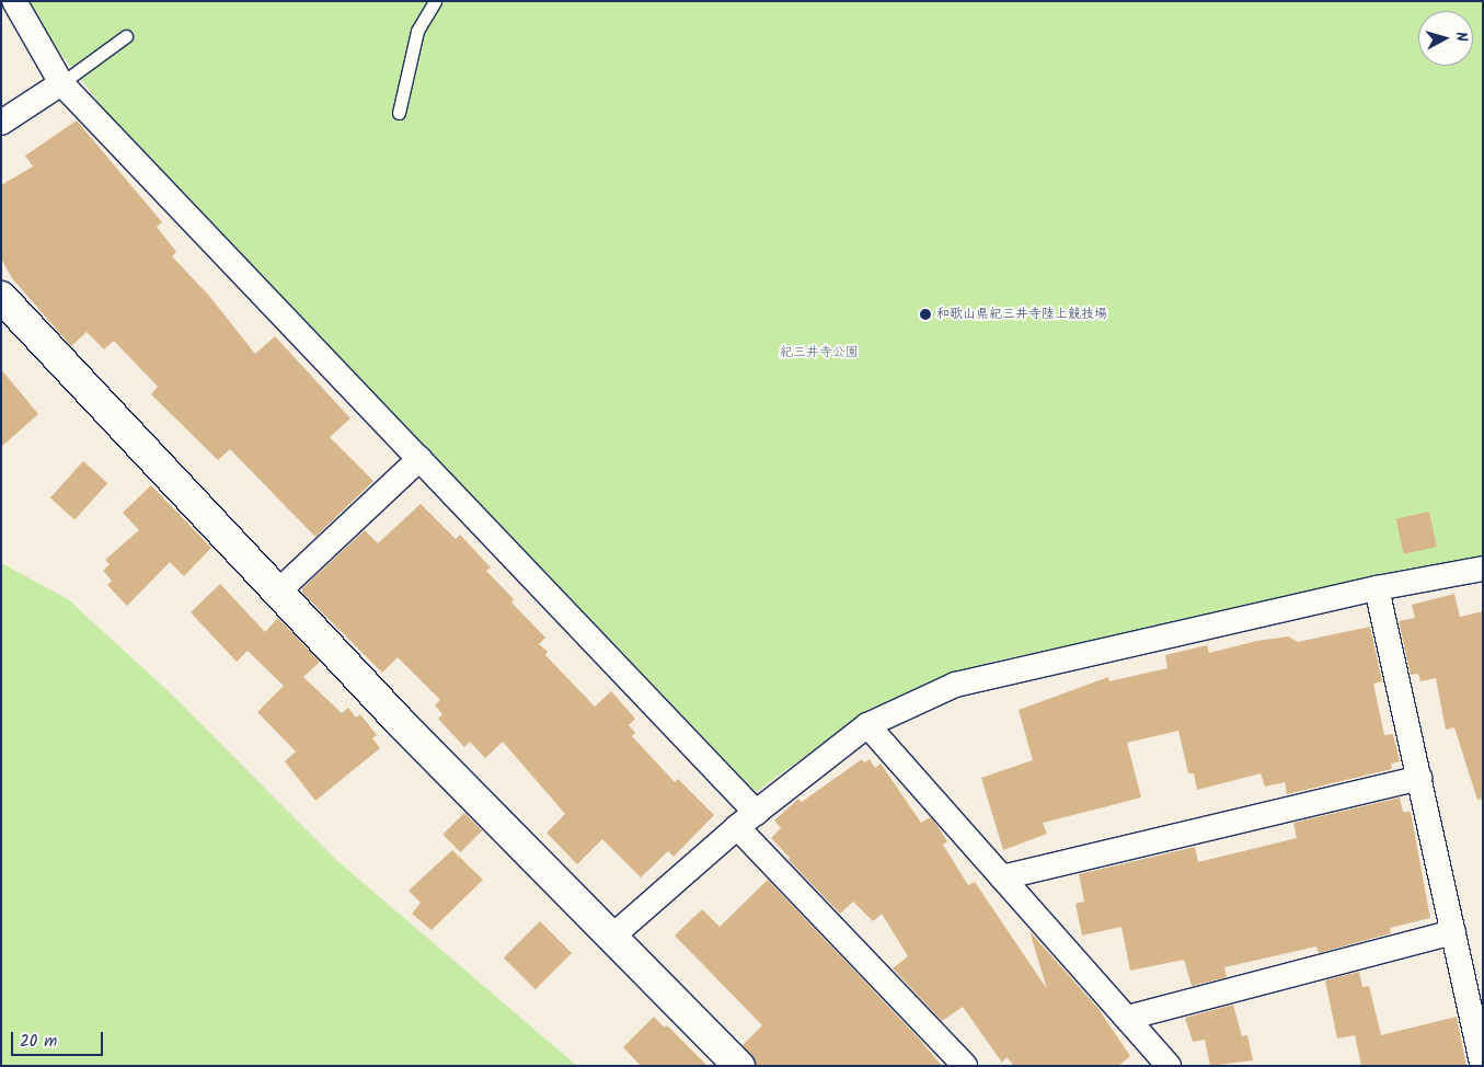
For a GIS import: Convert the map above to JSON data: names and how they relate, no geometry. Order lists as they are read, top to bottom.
{
  "parks": ["紀三井寺公園"],
  "places": ["和歌山県紀三井寺陸上競技場"],
  "scale_bar": "20 m",
  "north": "right"
}
